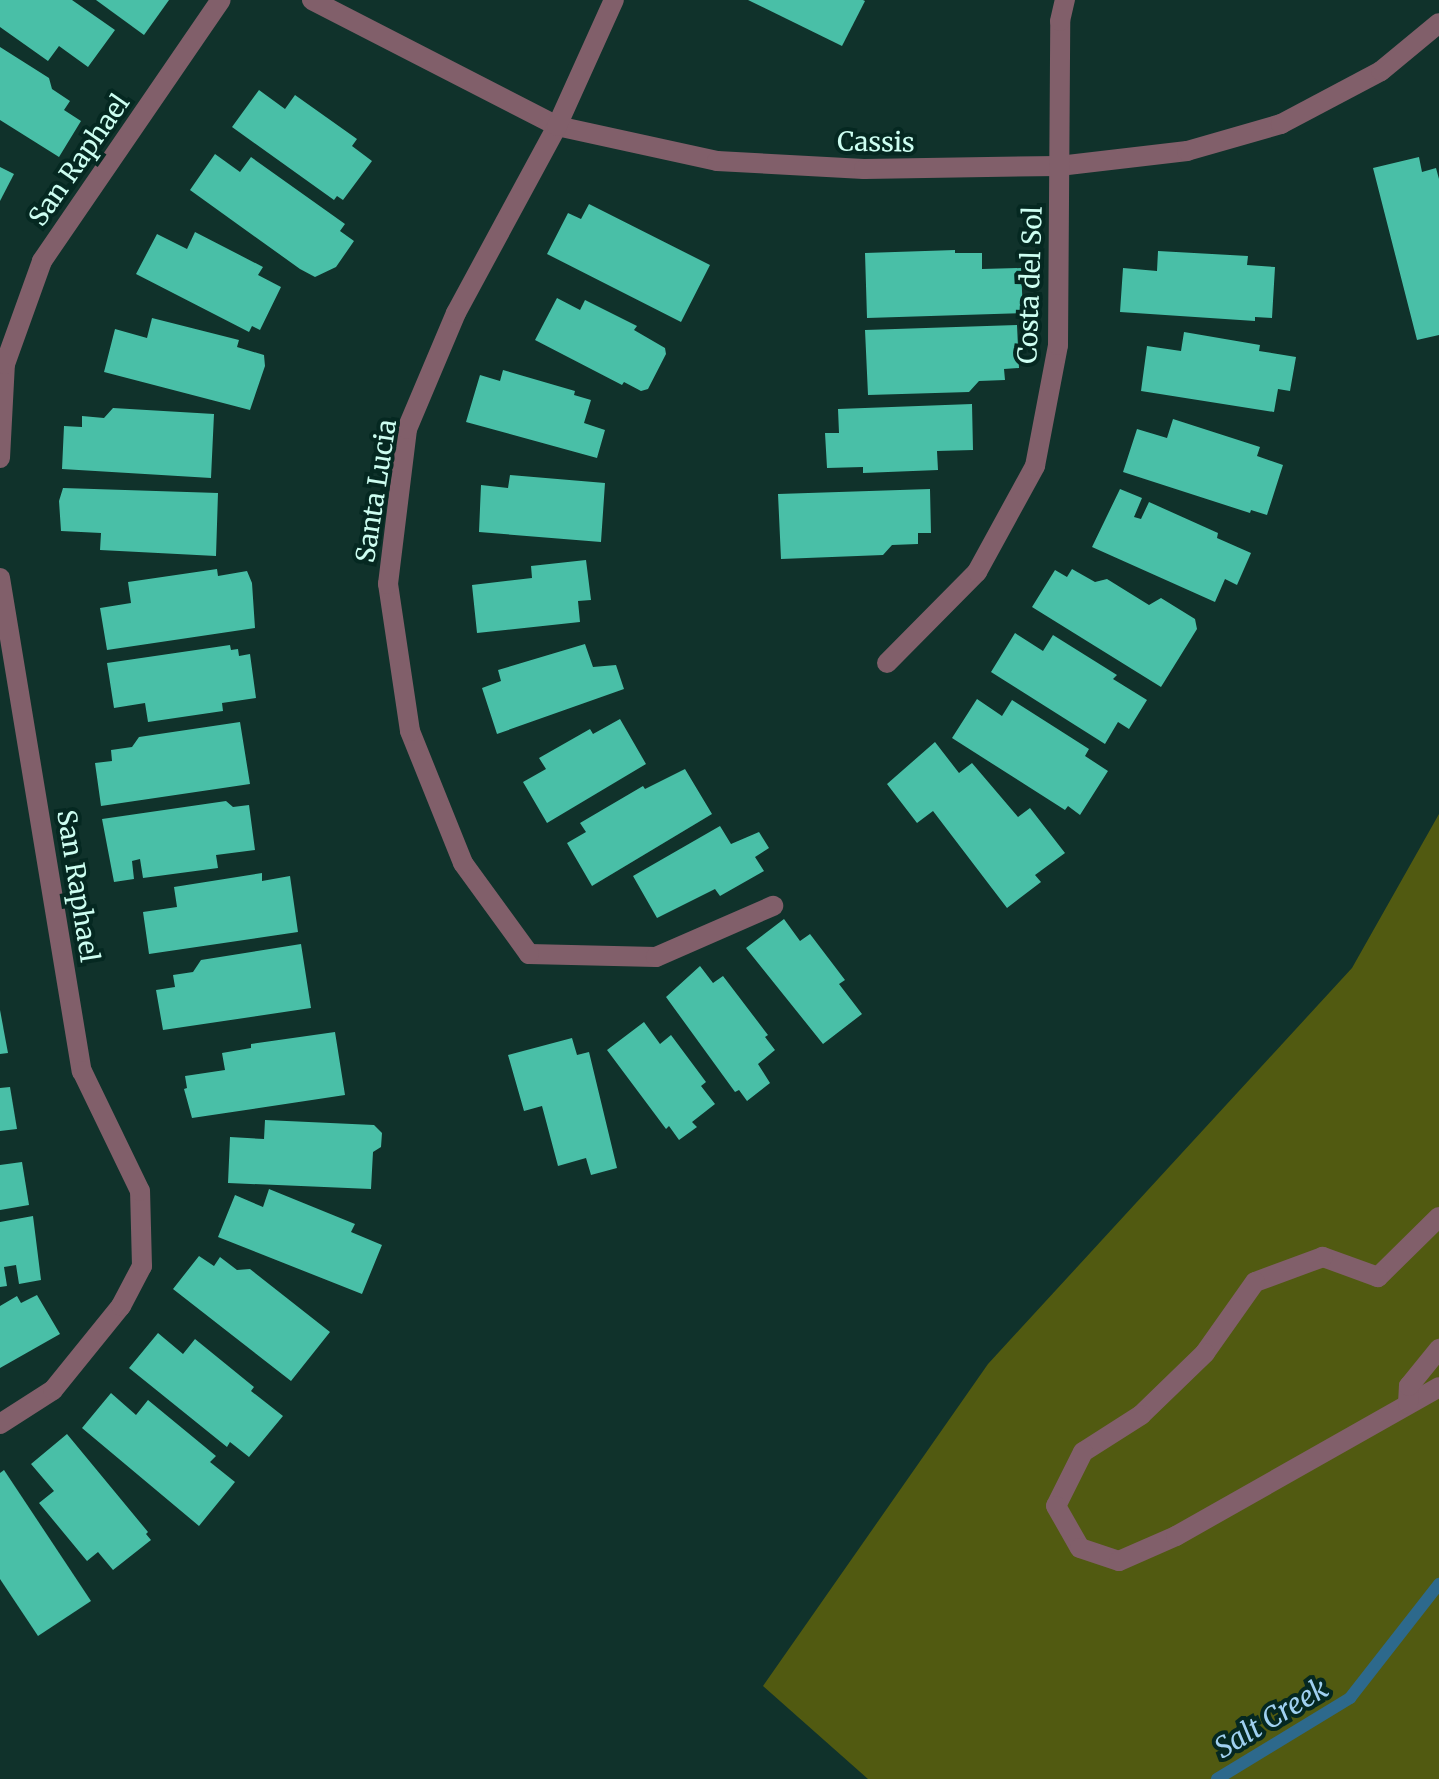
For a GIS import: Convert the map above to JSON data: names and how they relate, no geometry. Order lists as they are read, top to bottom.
{
  "streets": {
    "street": [
      "Cassis",
      "San Raphael",
      "Costa del Sol",
      "Santa Lucia"
    ]
  },
  "crossings": [
    ["Cassis", "Costa del Sol"],
    ["Cassis", "Santa Lucia"]
  ],
  "water": ["Salt Creek"]
}
